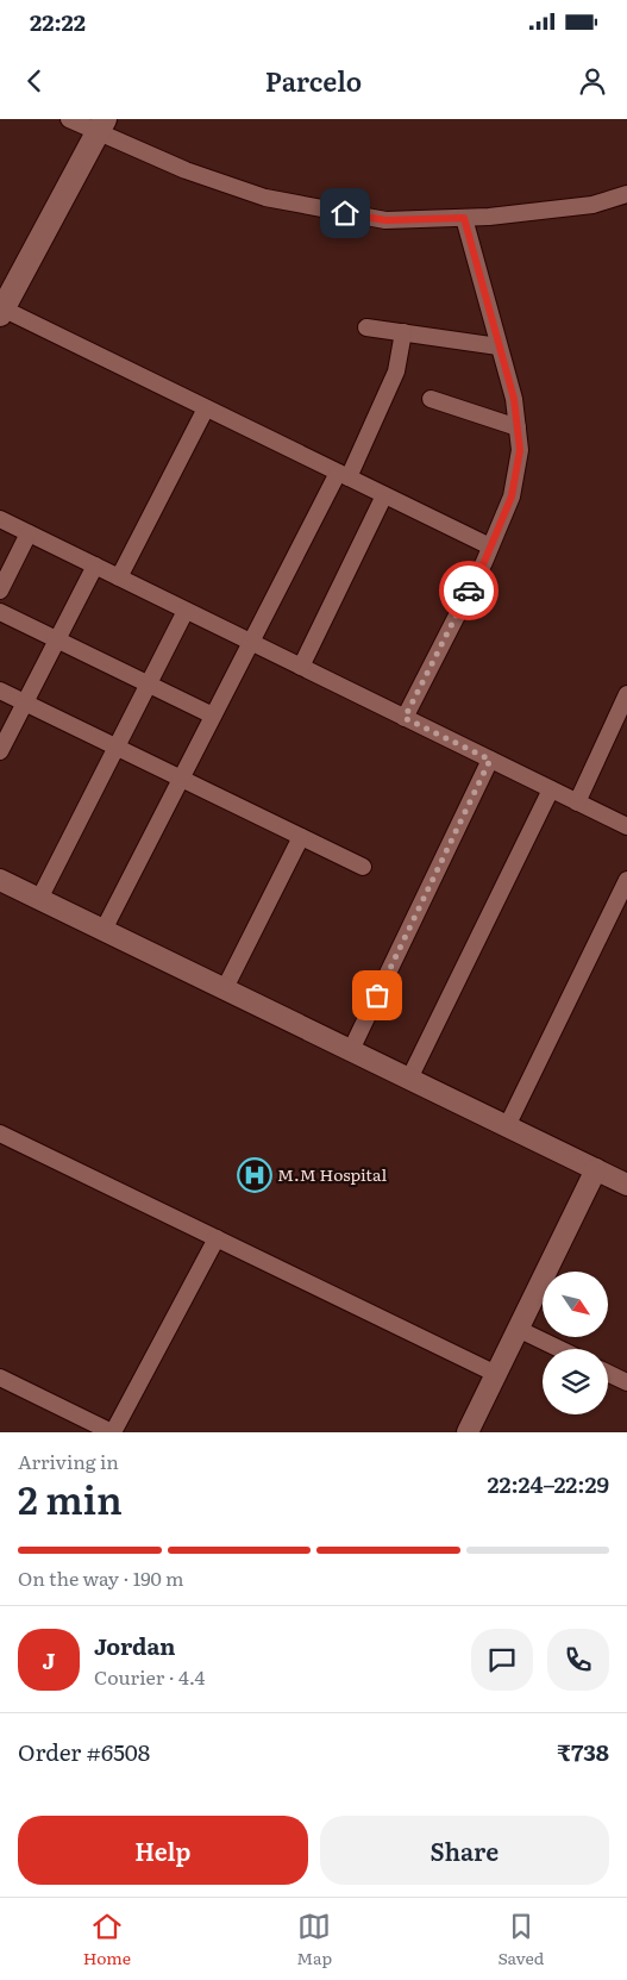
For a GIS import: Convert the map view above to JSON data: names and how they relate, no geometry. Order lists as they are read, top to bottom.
{
  "places": {
    "hospital": ["M.M Hospital"]
  },
  "north": "bottom right",
  "page": {
    "status": "22:22",
    "header": "Parcelo",
    "heading": ["2 min", "Arriving in", "22:24–22:29"],
    "panel": [
      "Jordan",
      "Courier · 4.4",
      "Order #6508",
      "₹738"
    ],
    "bar": "On the way · 190 m",
    "round": "J",
    "buttons": ["Help", "Share"],
    "tabs": ["Home", "Map", "Saved"]
  }
}
